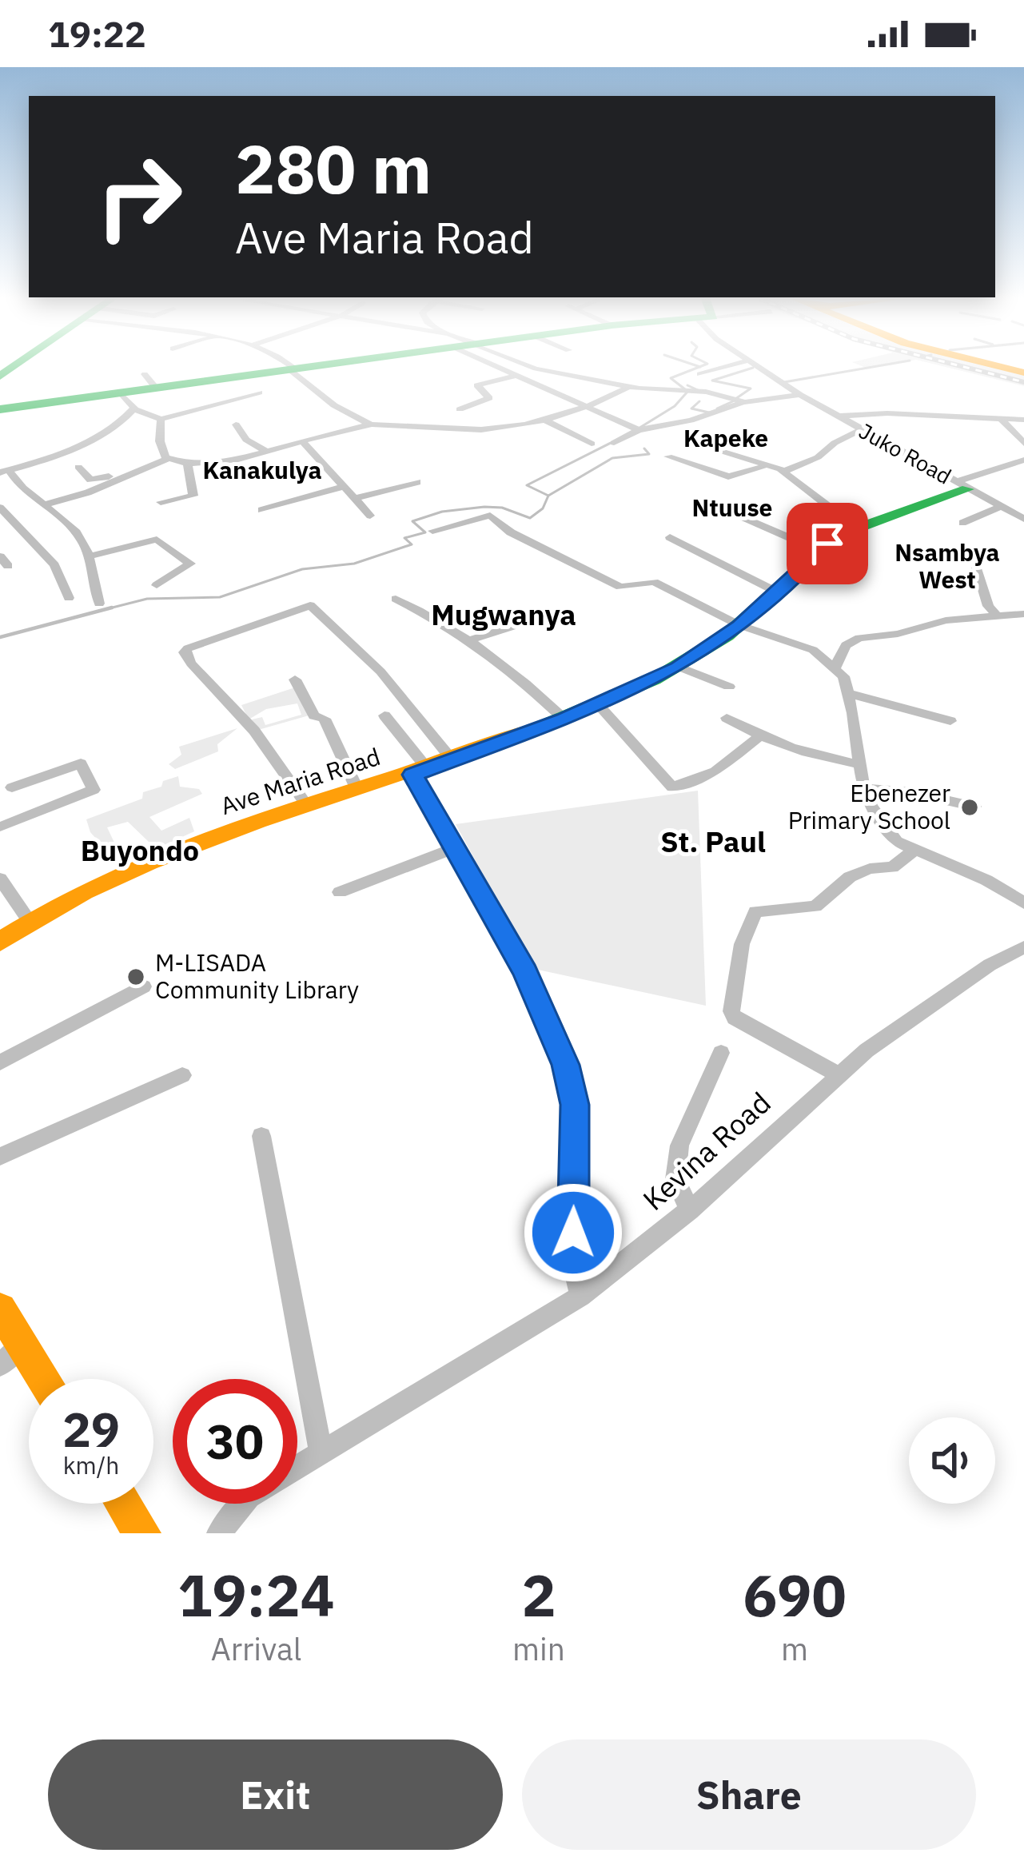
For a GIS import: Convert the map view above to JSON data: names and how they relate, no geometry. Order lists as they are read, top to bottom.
{
  "streets": {
    "main road": ["Ave Maria Road"],
    "street": ["Juko Road", "Kevina Road"]
  },
  "crossings": [
    ["Juko Road", "Ave Maria Road"]
  ],
  "districts": [
    "Kapeke",
    "Kanakulya",
    "Ntuuse",
    "Nsambya West",
    "Mugwanya",
    "St. Paul",
    "Buyondo"
  ],
  "places": ["Ebenezer Primary School", "M-LISADA Community Library"],
  "page": {
    "status": "19:22",
    "turn": ["280 m", "Ave Maria Road"],
    "speed": "29 km/h",
    "limit": "30",
    "eta": [
      "19:24",
      "Arrival",
      "2",
      "min",
      "690",
      "m"
    ],
    "buttons": ["Exit", "Share"]
  }
}
